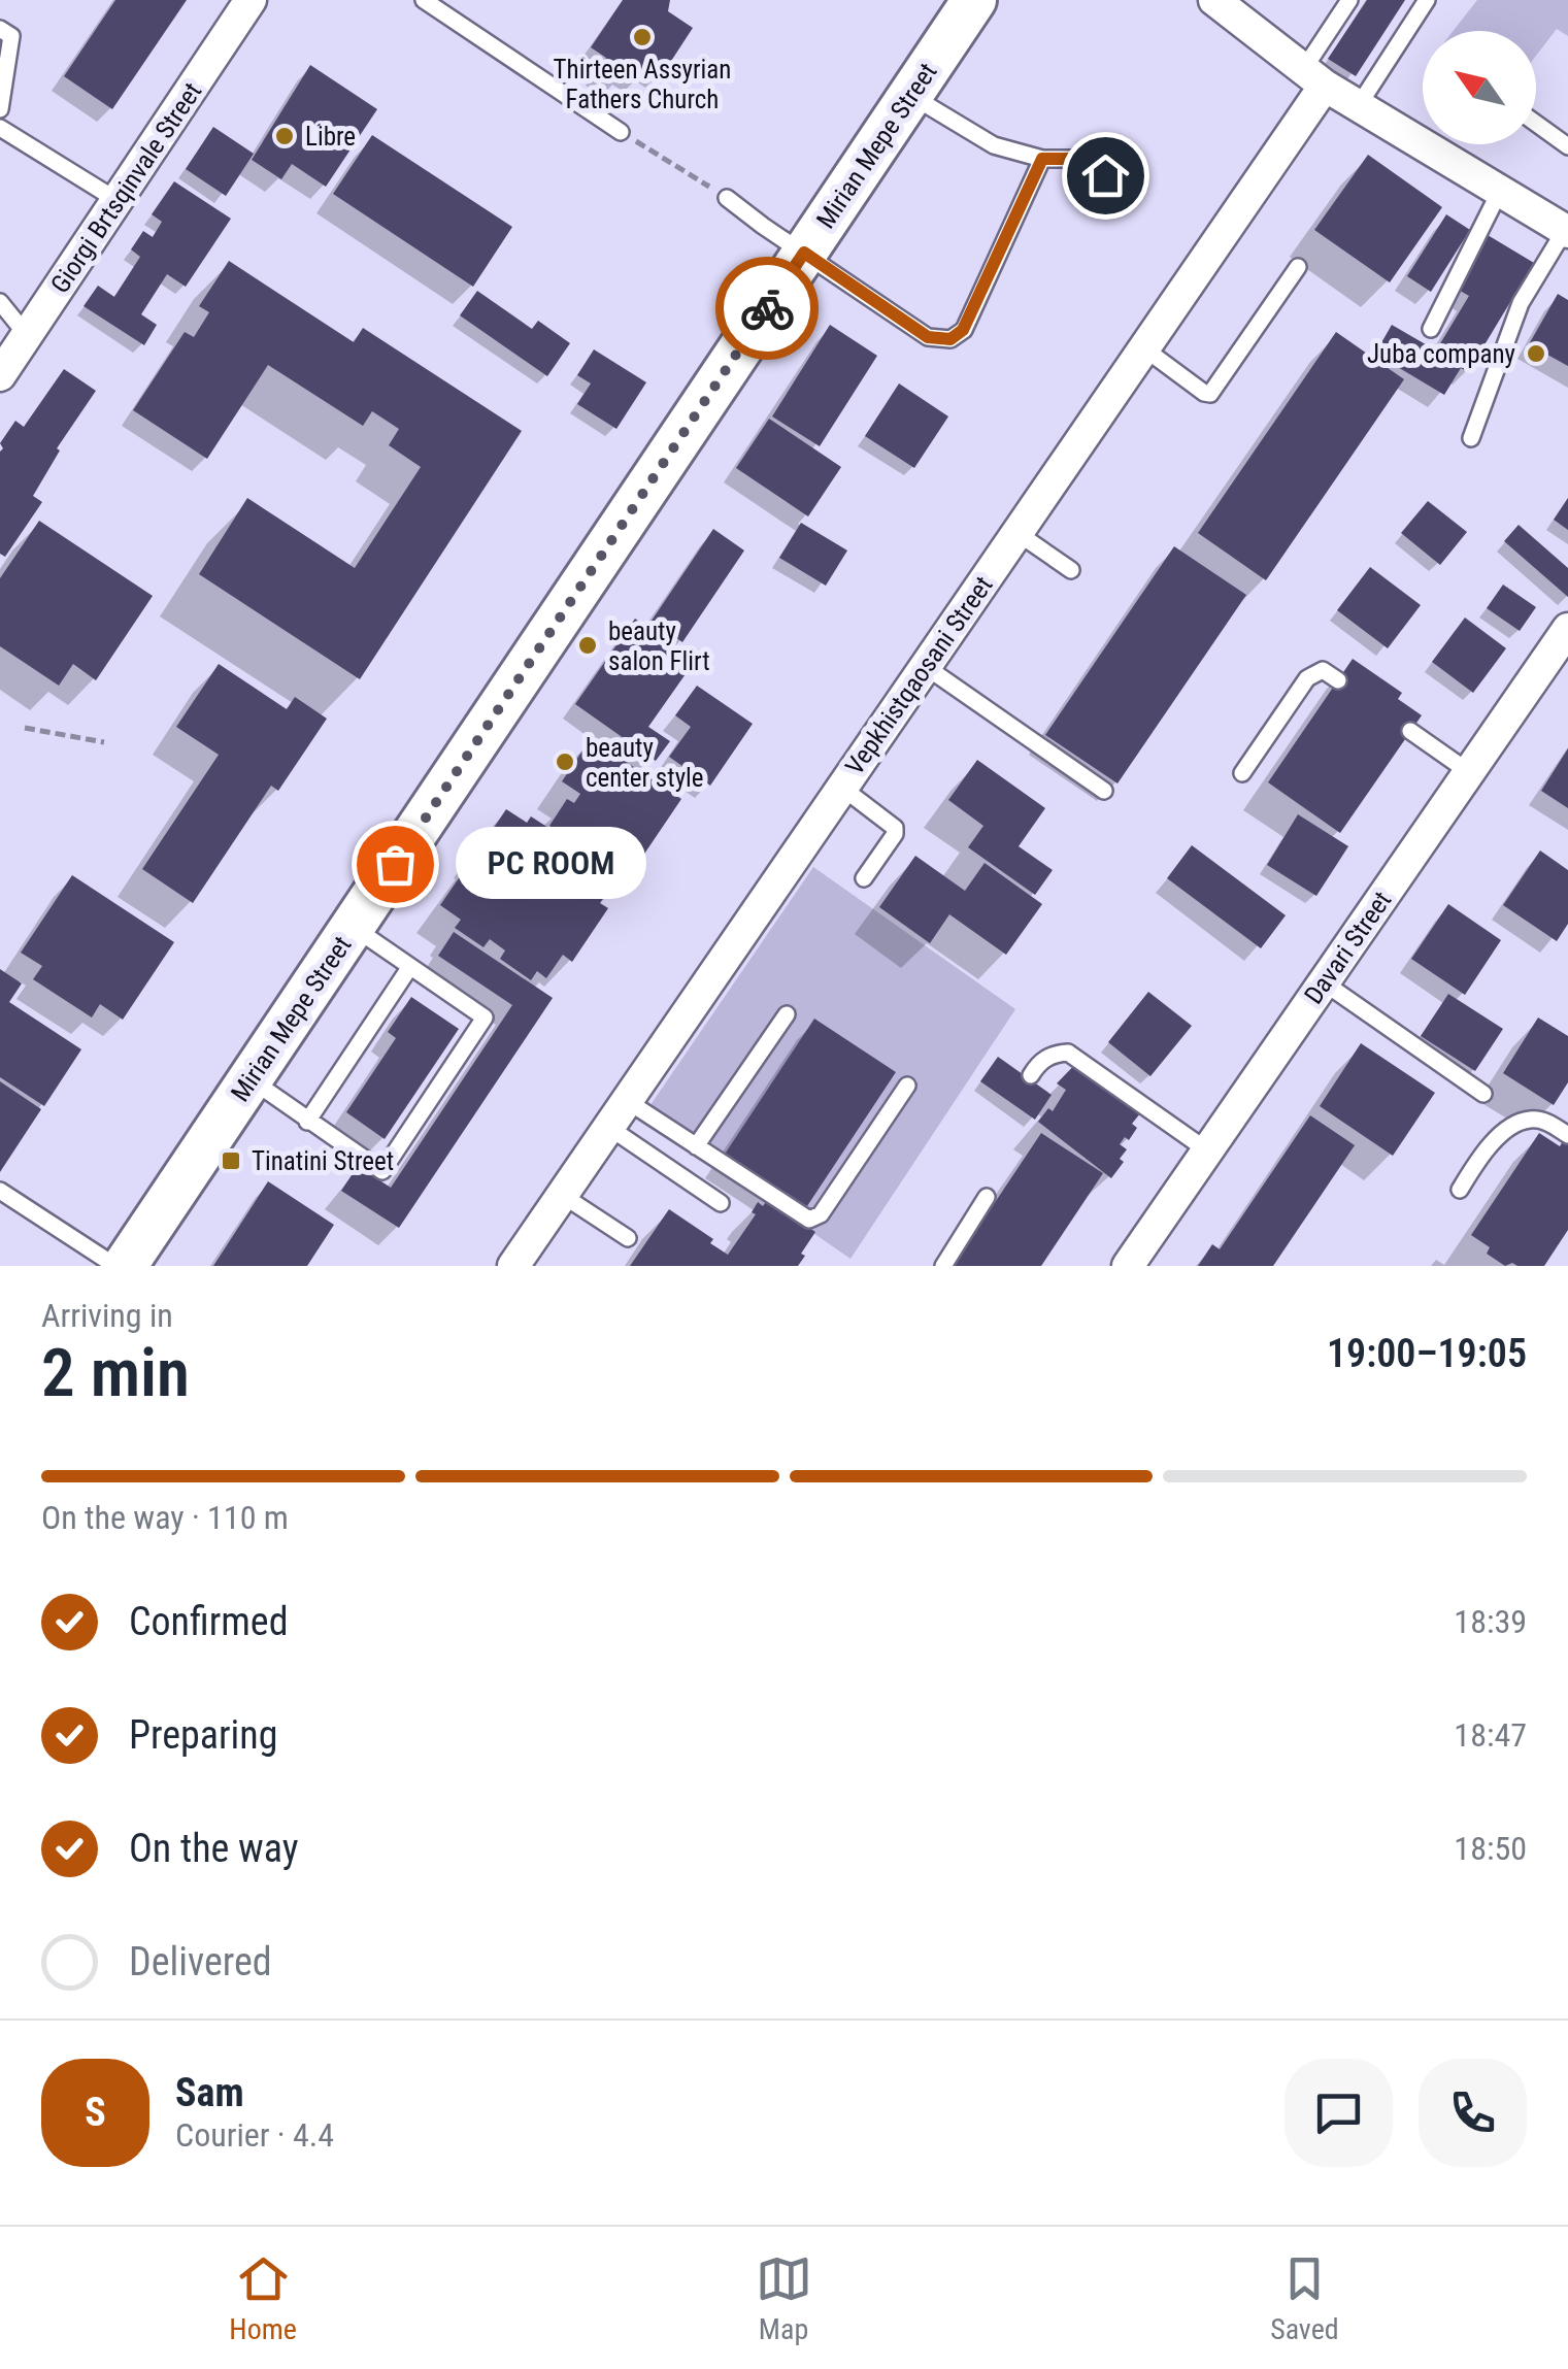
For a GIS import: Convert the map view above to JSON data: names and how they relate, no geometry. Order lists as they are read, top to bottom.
{
  "streets": {
    "main road": ["Mirian Mepe Street"],
    "street": ["Giorgi Brtsqinvale Street", "Vepkhistqaosani Street", "Davari Street"]
  },
  "places": {
    "other": [
      "Thirteen Assyrian Fathers Church",
      "Libre",
      "Juba company",
      "beauty salon Flirt",
      "beauty center style",
      "PC ROOM"
    ],
    "transit": ["Tinatini Street"]
  },
  "north": "top left",
  "page": {
    "bubble": "PC ROOM",
    "heading": ["2 min", "Arriving in", "19:00–19:05"],
    "panel": ["Sam", "Courier · 4.4"],
    "bar": "On the way · 110 m",
    "list": [
      ["Confirmed", "18:39"],
      ["Preparing", "18:47"],
      ["On the way", "18:50"],
      "Delivered"
    ],
    "round": "S",
    "tabs": ["Home", "Map", "Saved"]
  }
}
